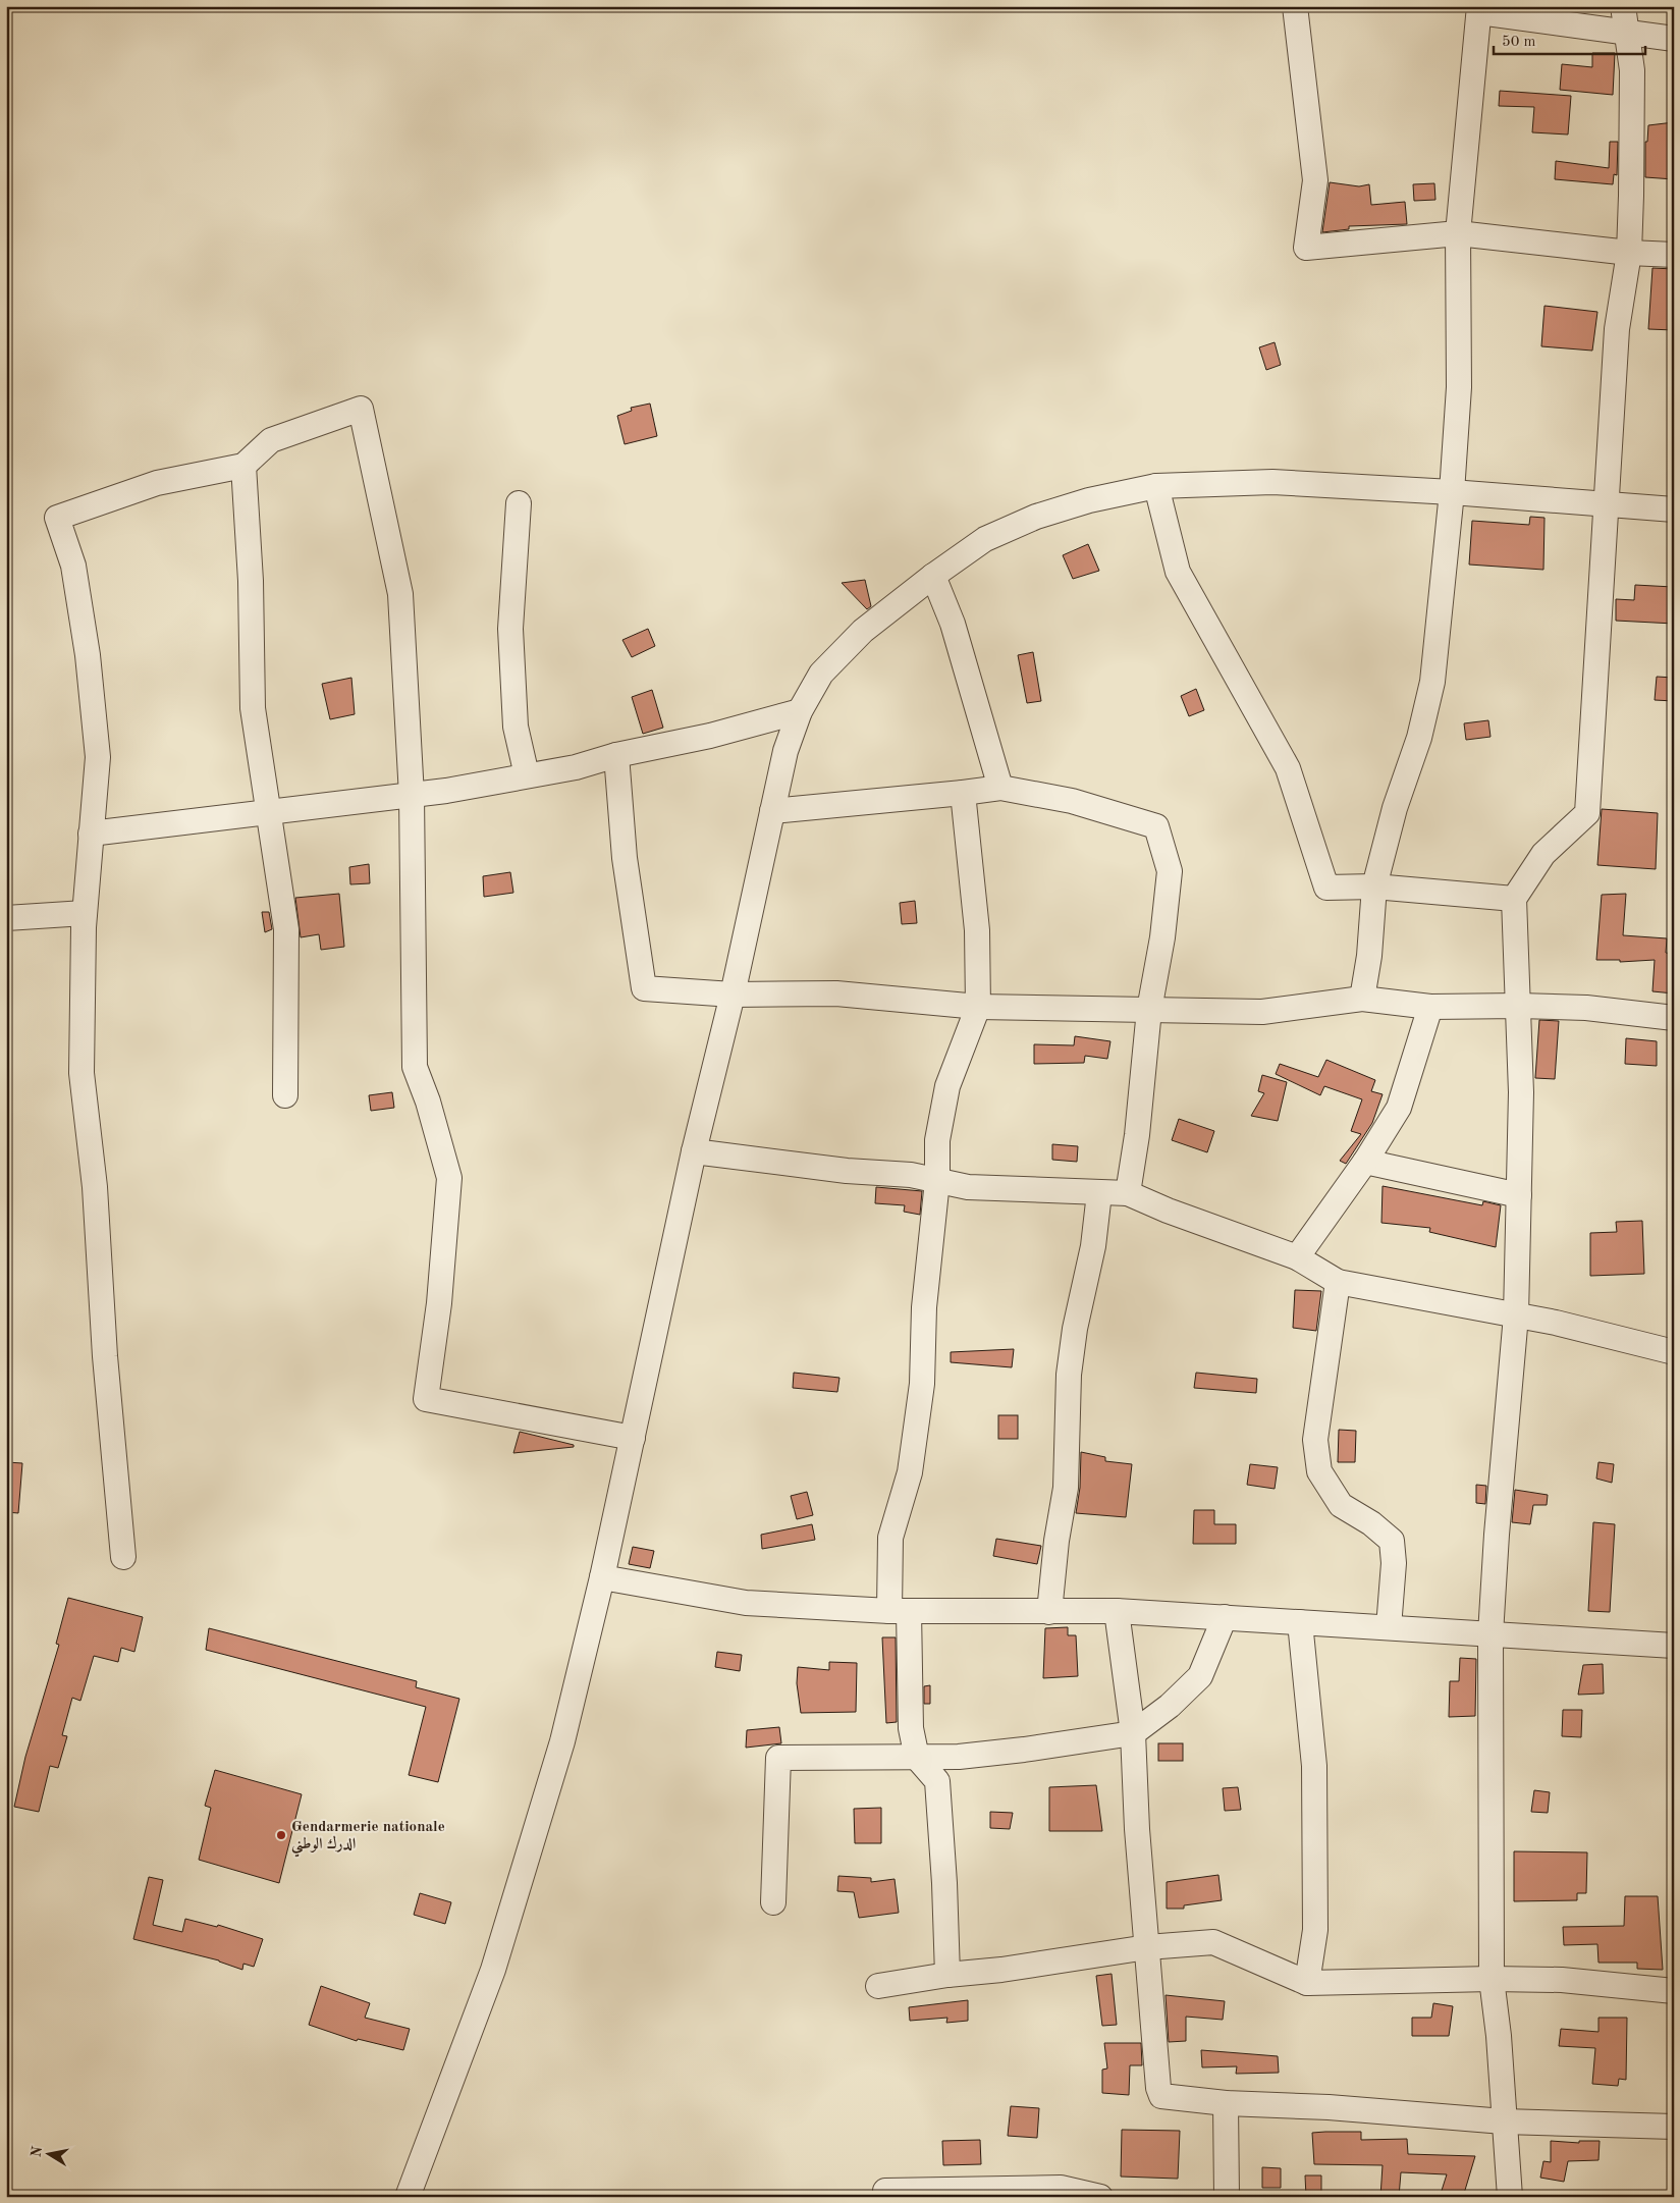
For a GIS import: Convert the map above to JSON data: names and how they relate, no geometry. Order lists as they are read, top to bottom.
{
  "places": ["Gendarmerie nationale الدرك الوطني"],
  "scale_bar": "50 m",
  "north": "left"
}
